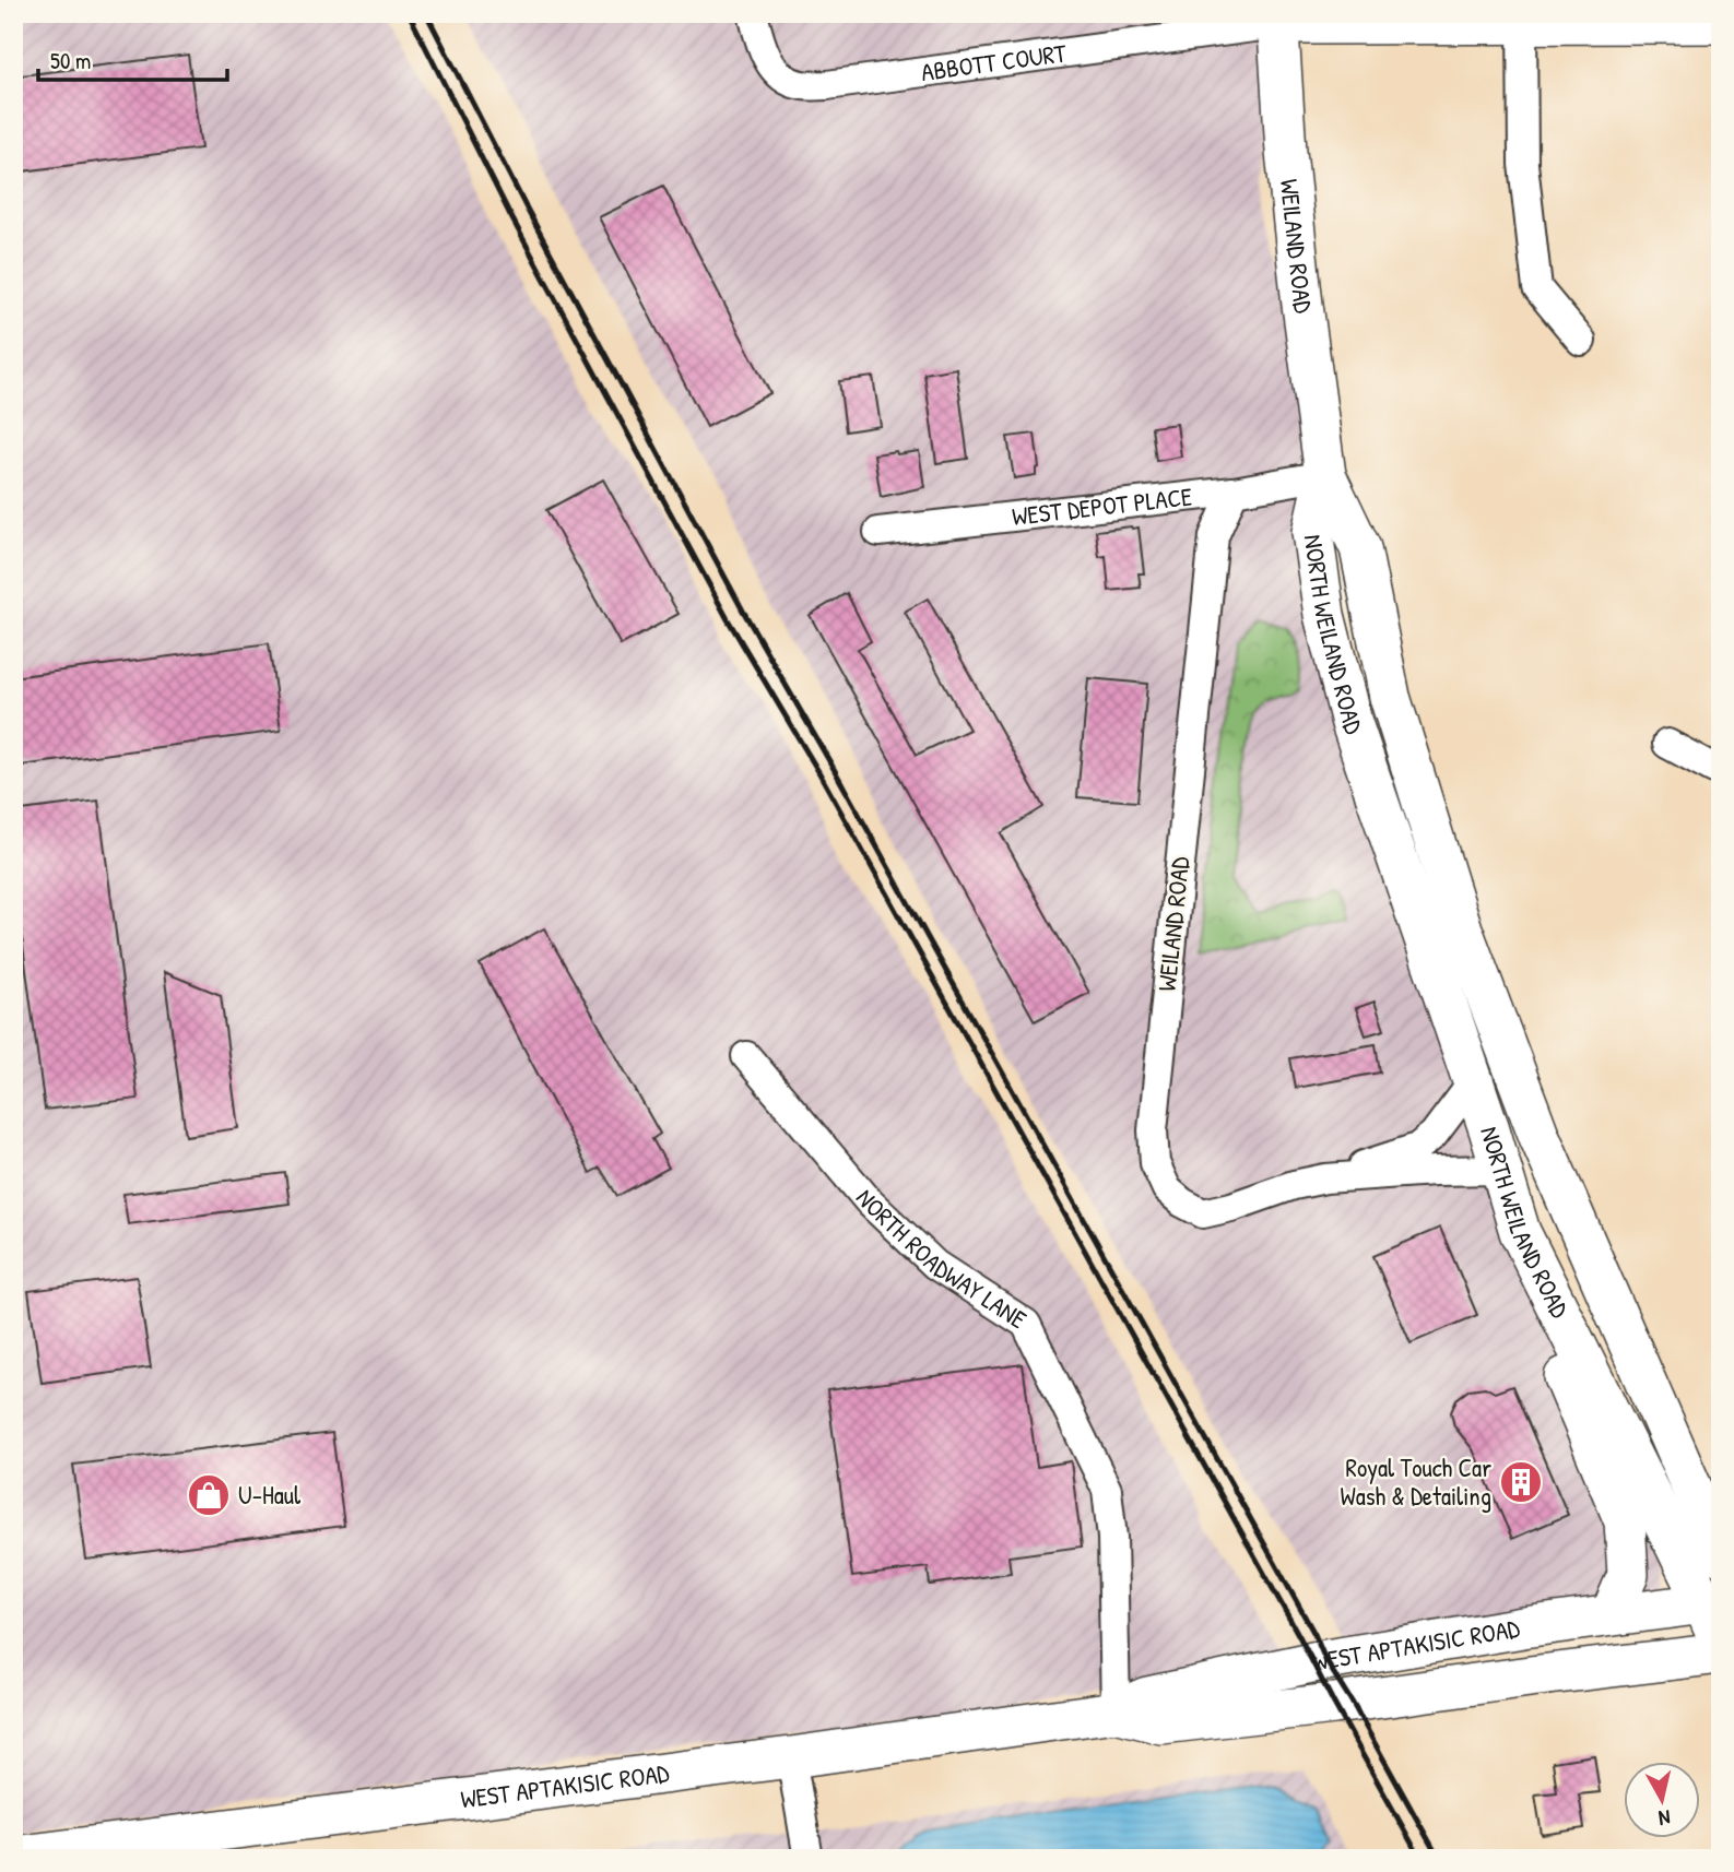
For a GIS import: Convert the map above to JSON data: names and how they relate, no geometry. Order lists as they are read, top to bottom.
{
  "streets": {
    "main road": ["WEILAND ROAD", "NORTH WEILAND ROAD", "WEST APTAKISIC ROAD"],
    "street": ["ABBOTT COURT", "WEST DEPOT PLACE", "NORTH ROADWAY LANE"]
  },
  "crossings": [
    ["ABBOTT COURT", "WEILAND ROAD"],
    ["WEILAND ROAD", "WEST DEPOT PLACE"],
    ["WEILAND ROAD", "NORTH WEILAND ROAD"],
    ["WEST DEPOT PLACE", "NORTH WEILAND ROAD"],
    ["NORTH WEILAND ROAD", "WEST APTAKISIC ROAD"],
    ["NORTH ROADWAY LANE", "WEST APTAKISIC ROAD"]
  ],
  "places": {
    "building": ["Royal Touch Car Wash & Detailing"],
    "shop": ["U-Haul"]
  },
  "scale_bar": "50 m",
  "north": "bottom"
}
